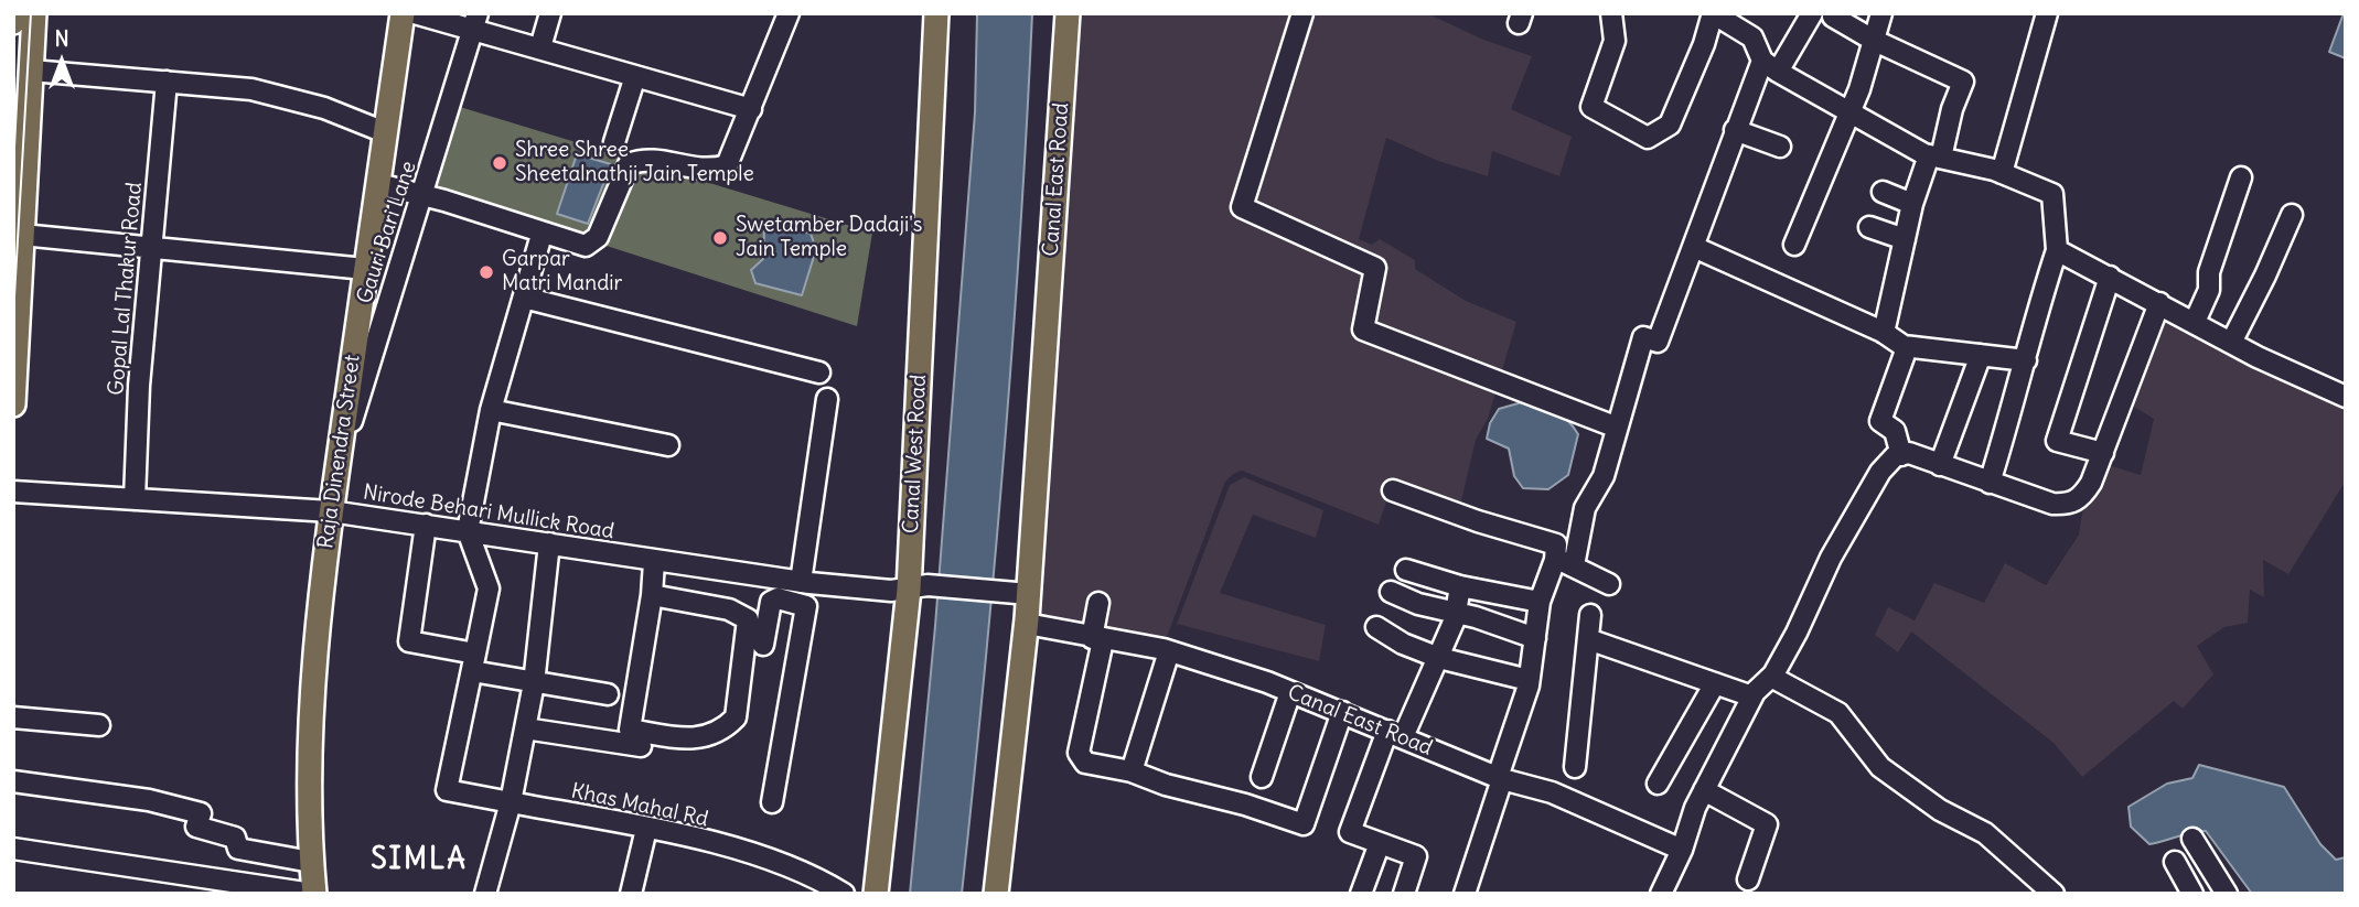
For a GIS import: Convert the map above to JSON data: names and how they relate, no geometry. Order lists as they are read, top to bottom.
{
  "streets": {
    "main road": ["Canal East Road", "Raja Dinendra Street", "Canal West Road"],
    "street": [
      "Gauri Bari Lane",
      "Gopal Lal Thakur Road",
      "Nirode Behari Mullick Road",
      "Khas Mahal Rd"
    ]
  },
  "crossings": [
    ["Canal East Road", "Nirode Behari Mullick Road"],
    ["Gauri Bari Lane", "Raja Dinendra Street"],
    ["Gopal Lal Thakur Road", "Nirode Behari Mullick Road"],
    ["Raja Dinendra Street", "Nirode Behari Mullick Road"],
    ["Canal West Road", "Nirode Behari Mullick Road"]
  ],
  "districts": ["SIMLA"],
  "places": ["Shree Shree Sheetalnathji Jain Temple", "Swetamber Dadaji's Jain Temple", "Garpar Matri Mandir"],
  "north": "top"
}
